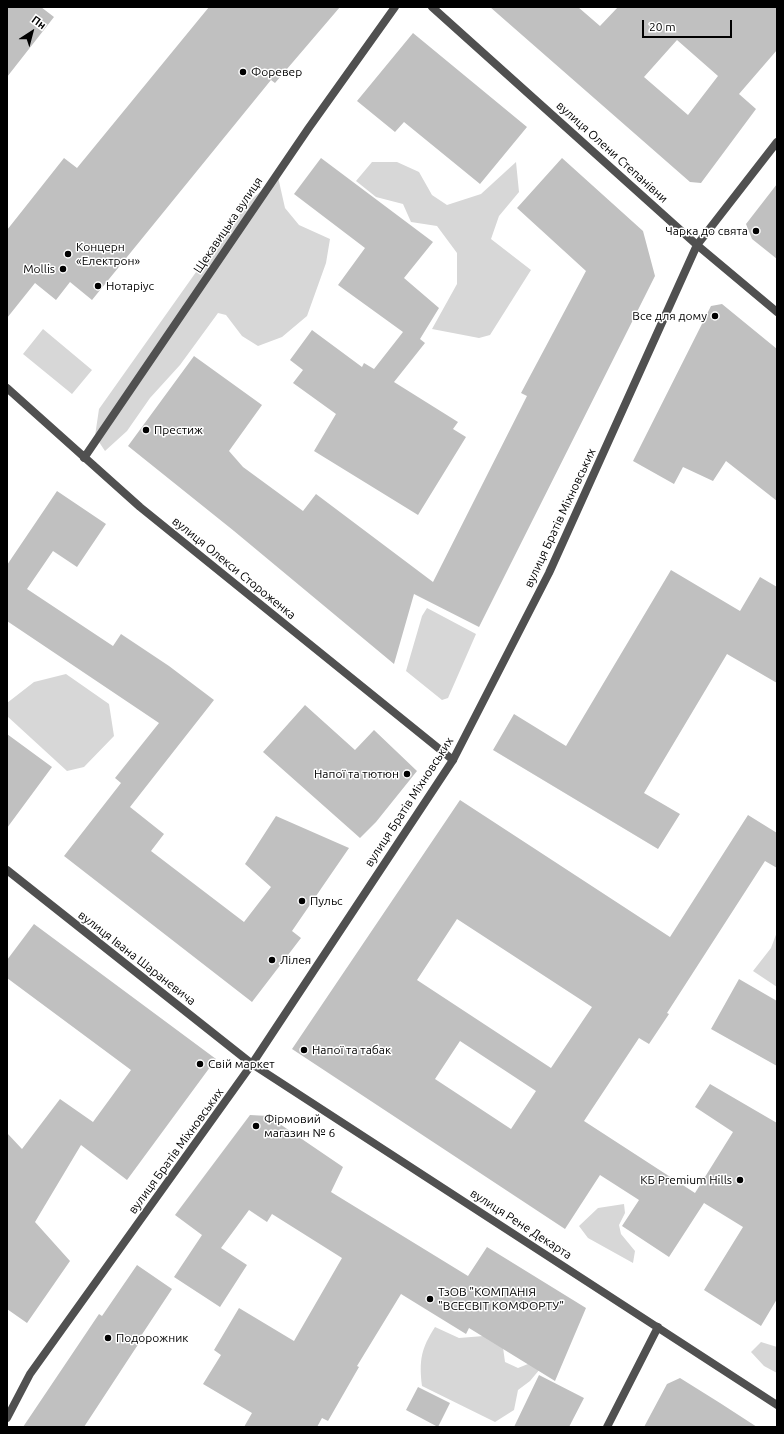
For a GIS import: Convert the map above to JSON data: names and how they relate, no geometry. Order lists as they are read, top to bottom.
{
  "streets": {
    "street": [
      "вулиця Олени Степанівни",
      "Щекавицька вулиця",
      "вулиця Братів Міхновських",
      "вулиця Олекси Стороженка",
      "вулиця Івана Шараневича",
      "вулиця Рене Декарта"
    ]
  },
  "crossings": [
    ["вулиця Олени Степанівни", "вулиця Братів Міхновських"],
    ["Щекавицька вулиця", "вулиця Олекси Стороженка"],
    ["вулиця Братів Міхновських", "вулиця Олекси Стороженка"],
    ["вулиця Братів Міхновських", "вулиця Івана Шараневича"],
    ["вулиця Братів Міхновських", "вулиця Рене Декарта"],
    ["вулиця Івана Шараневича", "вулиця Рене Декарта"]
  ],
  "places": [
    "Форевер",
    "Чарка до свята",
    "Концерн «Електрон»",
    "Mollis",
    "Нотаріус",
    "Все для дому",
    "Престиж",
    "Напої та тютюн",
    "Пульс",
    "Лілея",
    "Напої та табак",
    "Свій маркет",
    "Фірмовий магазин № 6",
    "КБ Premium Hills",
    "ТзОВ \"КОМПАНІЯ \"ВСЕСВІТ КОМФОРТУ\"",
    "Подорожник"
  ],
  "scale_bar": "20 m",
  "north": "top right"
}
